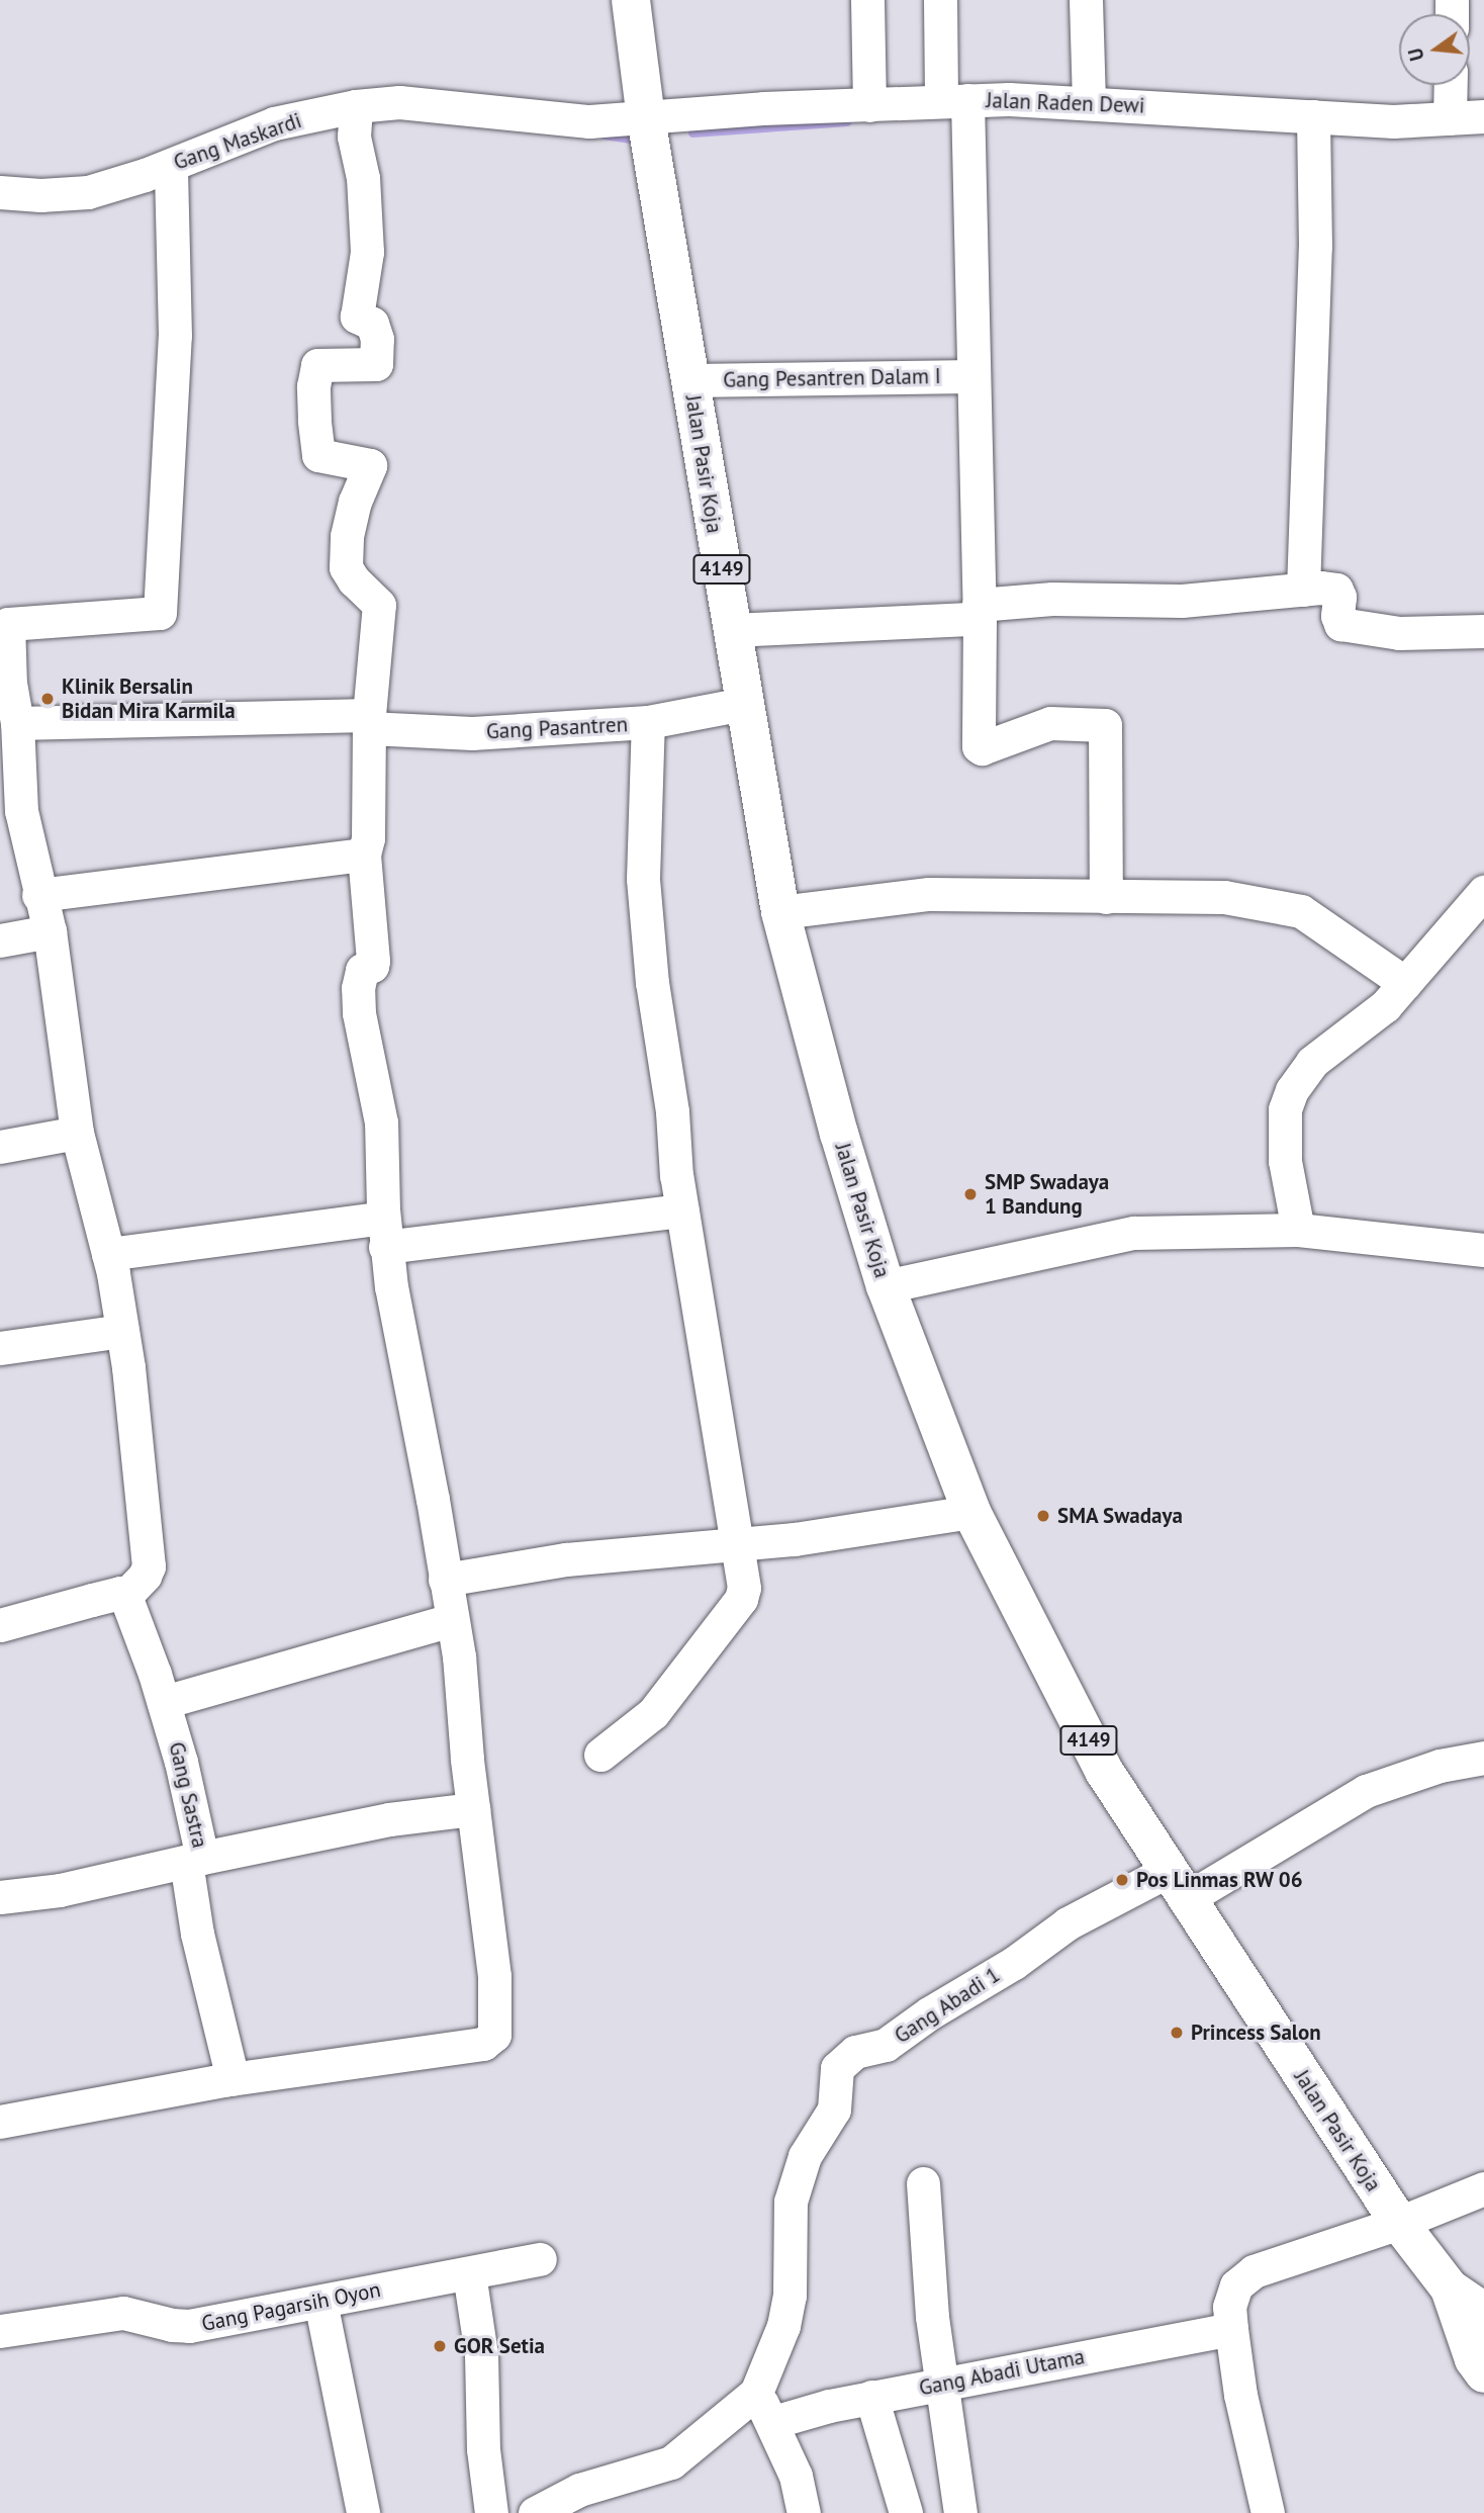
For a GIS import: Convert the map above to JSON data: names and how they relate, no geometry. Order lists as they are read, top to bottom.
{
  "streets": {
    "main road": ["Jalan Pasir Koja", "4149"],
    "street": [
      "Jalan Raden Dewi",
      "Gang Maskardi",
      "Gang Pesantren Dalam I",
      "Gang Pasantren",
      "Gang Sastra",
      "Gang Abadi 1",
      "Gang Pagarsih Oyon",
      "Gang Abadi Utama"
    ]
  },
  "crossings": [
    ["Jalan Raden Dewi", "Gang Maskardi"],
    ["Jalan Raden Dewi", "Jalan Pasir Koja"],
    ["Gang Maskardi", "Jalan Pasir Koja"],
    ["Gang Pesantren Dalam I", "Jalan Pasir Koja"],
    ["Jalan Pasir Koja", "Gang Pasantren"],
    ["Jalan Pasir Koja", "Gang Abadi 1"]
  ],
  "places": [
    "Klinik Bersalin Bidan Mira Karmila",
    "SMP Swadaya 1 Bandung",
    "SMA Swadaya",
    "Pos Linmas RW 06",
    "Princess Salon",
    "GOR Setia"
  ],
  "north": "left"
}
